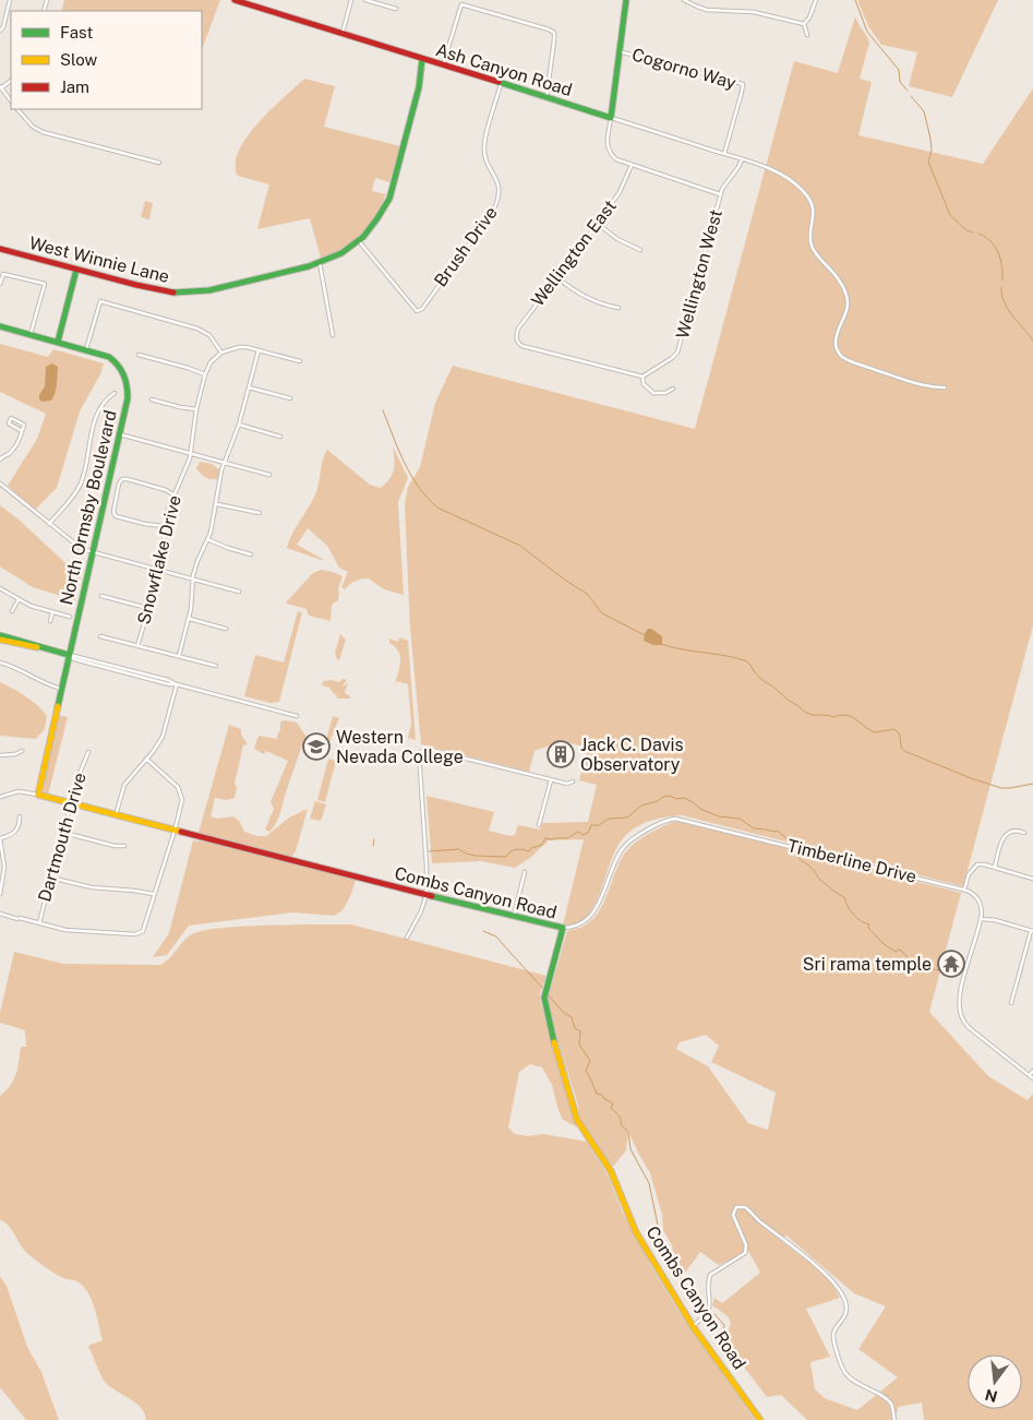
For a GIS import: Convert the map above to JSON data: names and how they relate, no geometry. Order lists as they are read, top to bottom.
{
  "streets": {
    "street": [
      "Cogorno Way",
      "Ash Canyon Road",
      "Brush Drive",
      "Wellington East",
      "West Winnie Lane",
      "Wellington West",
      "North Ormsby Boulevard",
      "Snowflake Drive",
      "Dartmouth Drive",
      "Timberline Drive",
      "Combs Canyon Road"
    ]
  },
  "crossings": [
    ["Cogorno Way", "Ash Canyon Road"],
    ["Ash Canyon Road", "Brush Drive"],
    ["Ash Canyon Road", "West Winnie Lane"],
    ["Ash Canyon Road", "Wellington West"],
    ["Brush Drive", "West Winnie Lane"],
    ["Wellington East", "Wellington West"],
    ["North Ormsby Boulevard", "Combs Canyon Road"],
    ["Dartmouth Drive", "Combs Canyon Road"],
    ["Timberline Drive", "Combs Canyon Road"]
  ],
  "places": {
    "school or university": ["Western Nevada College"],
    "building": ["Jack C. Davis Observatory"],
    "temple": ["Sri rama temple"]
  },
  "legend": ["Fast", "Slow", "Jam"],
  "north": "bottom"
}
